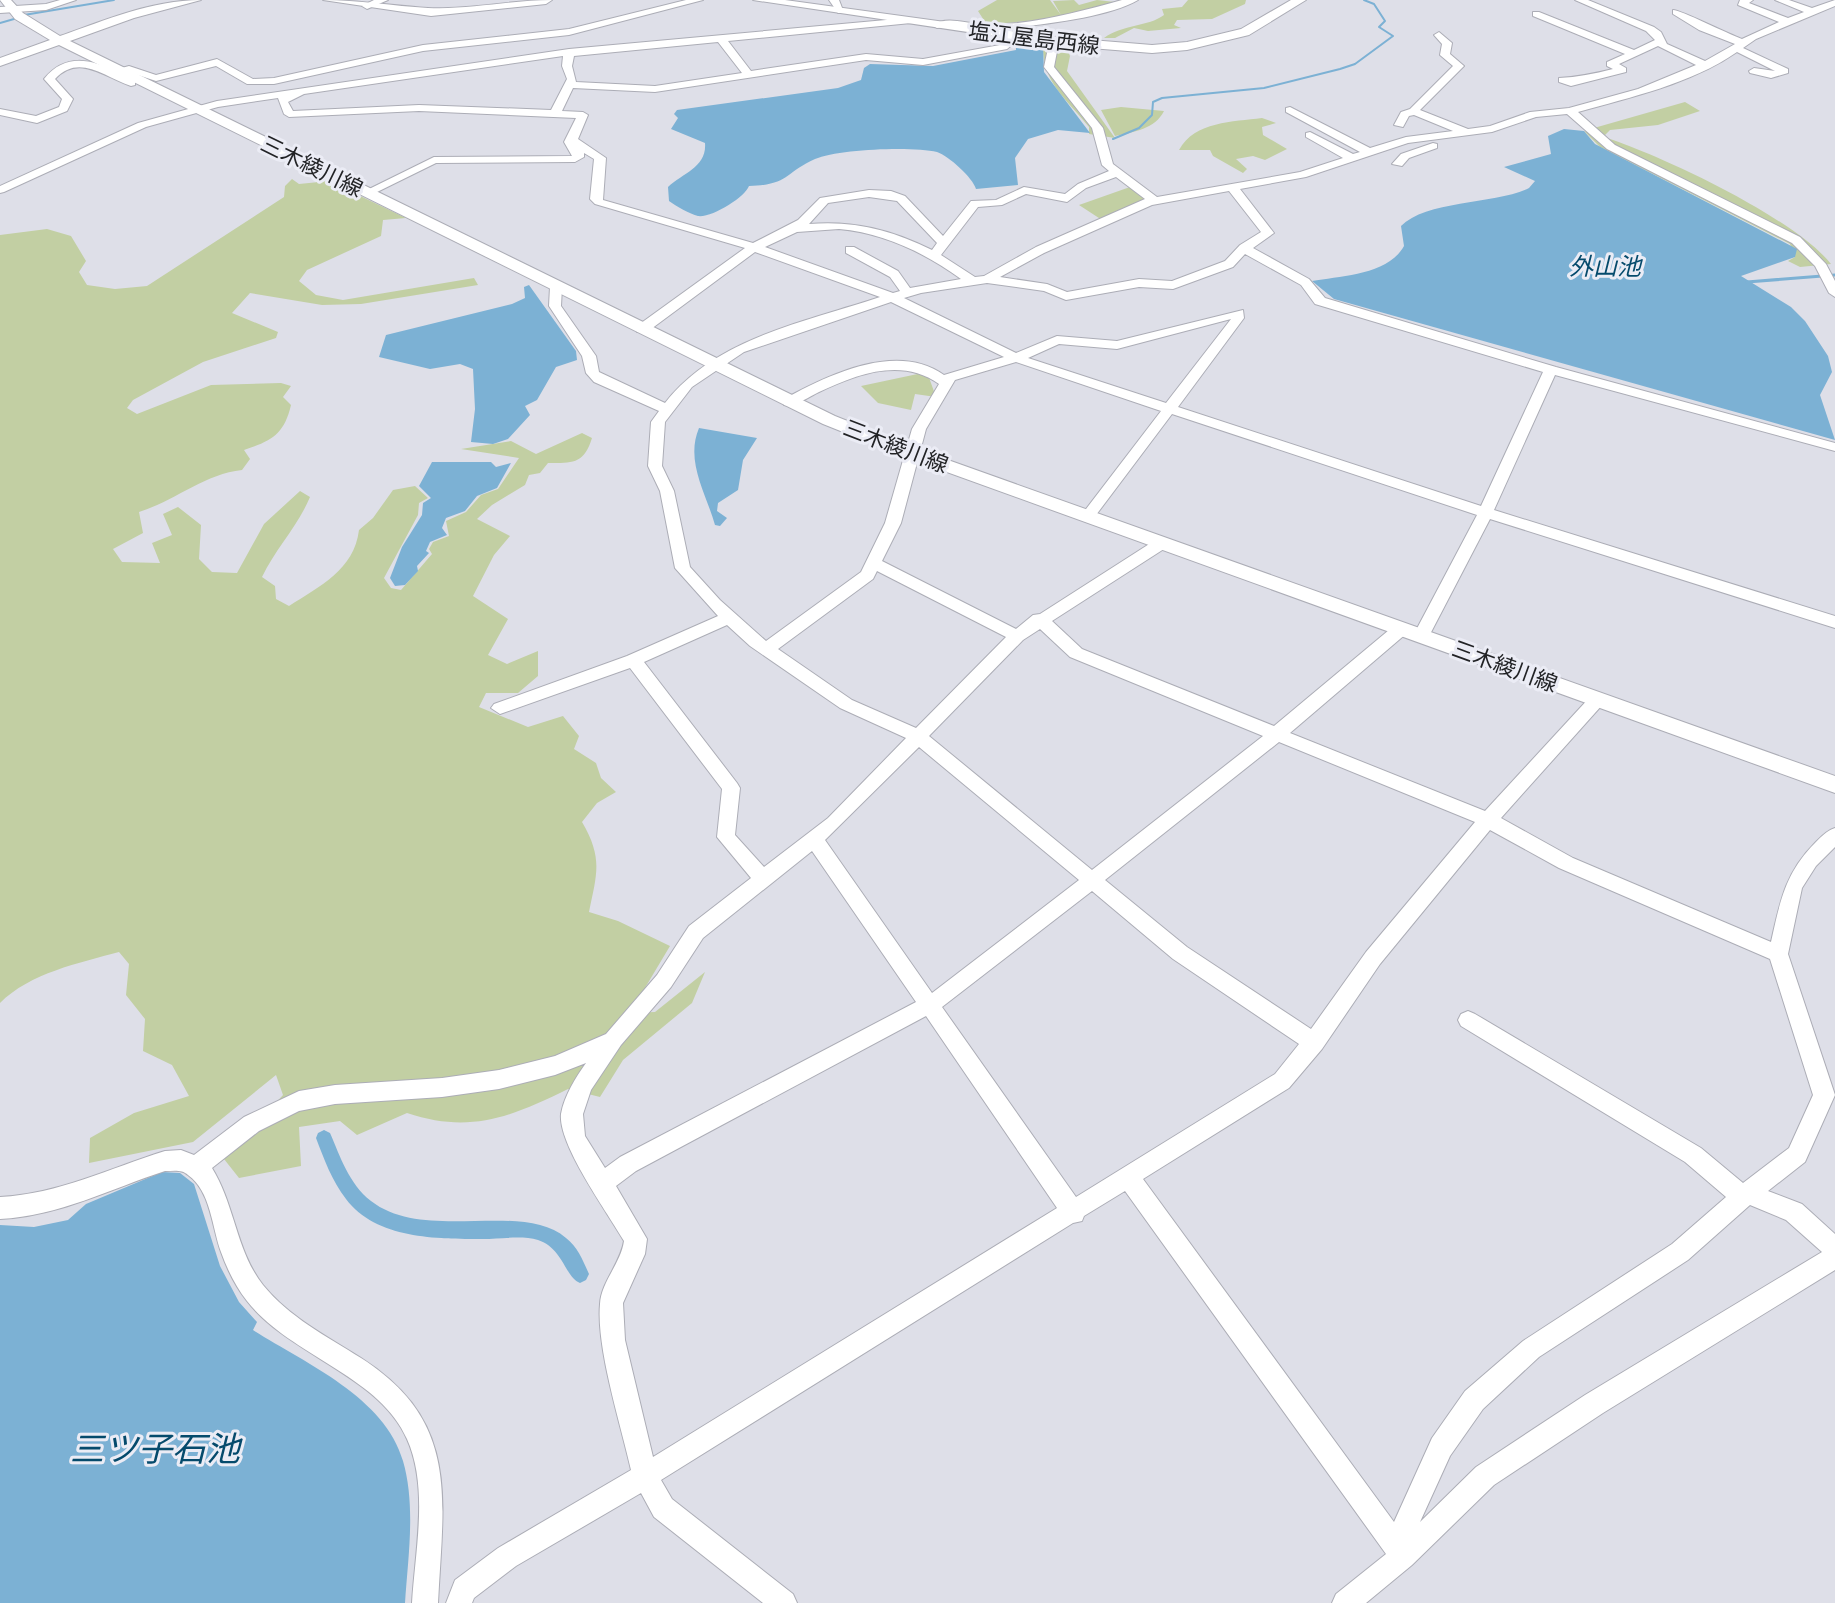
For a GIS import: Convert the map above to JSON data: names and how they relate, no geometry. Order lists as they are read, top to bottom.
{
  "streets": {
    "main road": ["塩江屋島西線", "三木綾川線"]
  },
  "water": ["外山池", "三ツ子石池"]
}
